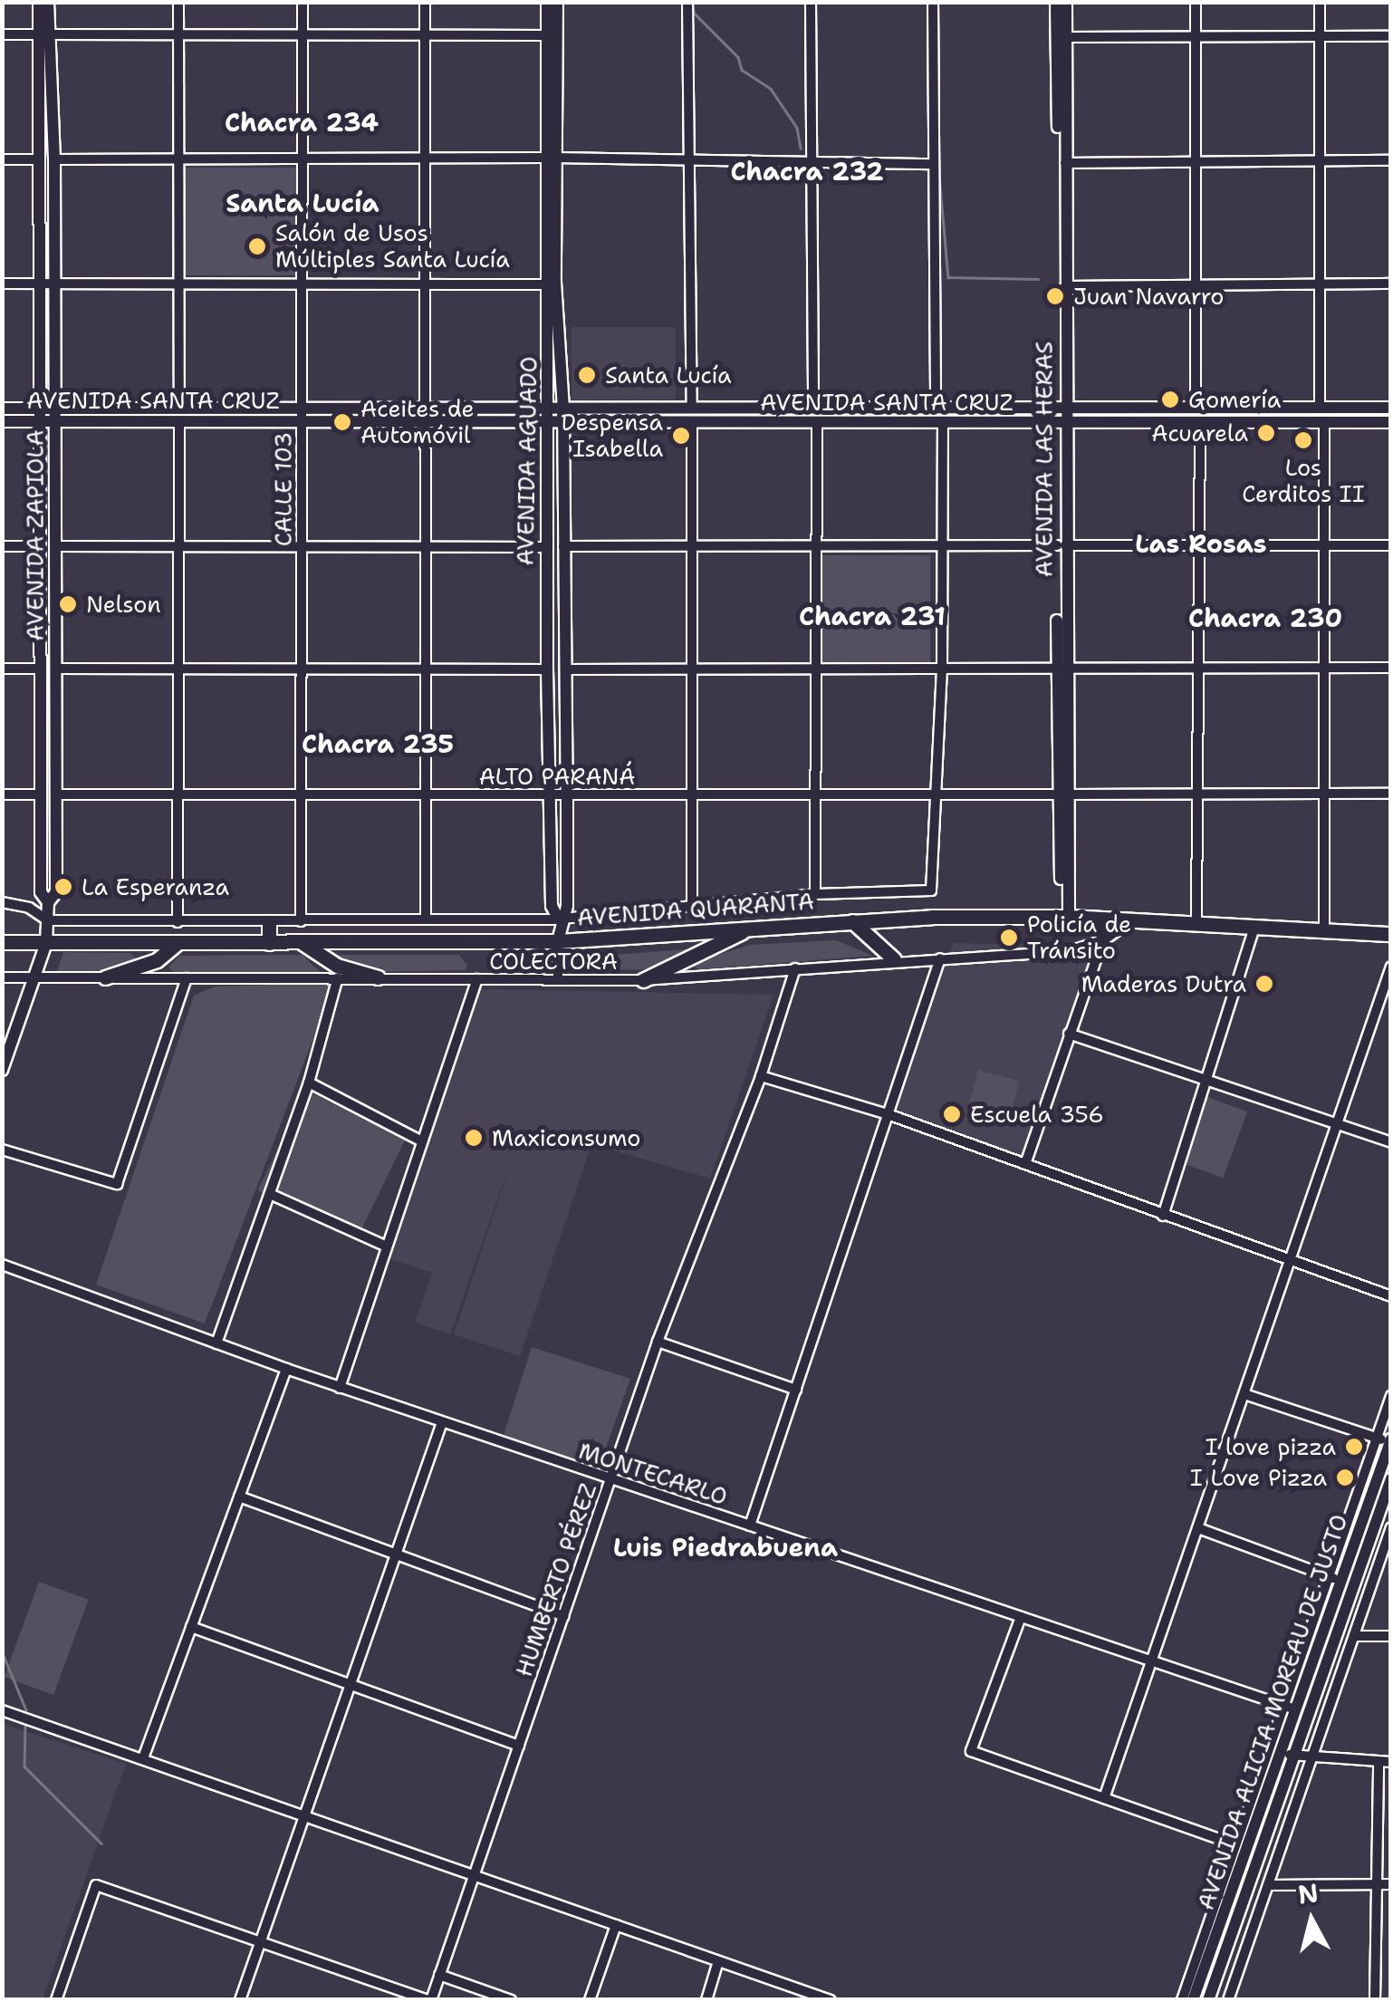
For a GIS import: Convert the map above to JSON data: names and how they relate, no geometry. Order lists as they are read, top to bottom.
{
  "streets": {
    "highway": ["AVENIDA QUARANTA"],
    "main road": [
      "AVENIDA SANTA CRUZ",
      "AVENIDA LAS HERAS",
      "AVENIDA AGUADO",
      "AVENIDA ZAPIOLA",
      "AVENIDA ALICIA MOREAU DE JUSTO"
    ],
    "street": [
      "CALLE 103",
      "ALTO PARANÁ",
      "COLECTORA",
      "MONTECARLO",
      "HUMBERTO PÉREZ"
    ]
  },
  "crossings": [
    ["AVENIDA SANTA CRUZ", "AVENIDA LAS HERAS"],
    ["AVENIDA SANTA CRUZ", "AVENIDA AGUADO"],
    ["AVENIDA SANTA CRUZ", "CALLE 103"],
    ["AVENIDA SANTA CRUZ", "AVENIDA ZAPIOLA"],
    ["AVENIDA LAS HERAS", "ALTO PARANÁ"],
    ["AVENIDA LAS HERAS", "AVENIDA QUARANTA"],
    ["AVENIDA AGUADO", "ALTO PARANÁ"],
    ["AVENIDA AGUADO", "AVENIDA QUARANTA"],
    ["AVENIDA AGUADO", "COLECTORA"],
    ["CALLE 103", "ALTO PARANÁ"],
    ["CALLE 103", "COLECTORA"],
    ["AVENIDA ZAPIOLA", "ALTO PARANÁ"],
    ["AVENIDA ZAPIOLA", "AVENIDA QUARANTA"],
    ["AVENIDA ZAPIOLA", "COLECTORA"],
    ["ALTO PARANÁ", "COLECTORA"],
    ["COLECTORA", "HUMBERTO PÉREZ"],
    ["MONTECARLO", "HUMBERTO PÉREZ"],
    ["MONTECARLO", "AVENIDA ALICIA MOREAU DE JUSTO"]
  ],
  "districts": [
    "Chacra 234",
    "Chacra 232",
    "Santa Lucía",
    "Las Rosas",
    "Chacra 231",
    "Chacra 230",
    "Chacra 235",
    "Luis Piedrabuena"
  ],
  "places": [
    "Salón de Usos Múltiples Santa Lucía",
    "Juan Navarro",
    "Santa Lucía",
    "Gomería",
    "Aceites de Automóvil",
    "Acuarela",
    "Despensa Isabella",
    "Los Cerditos II",
    "Nelson",
    "La Esperanza",
    "Policía de Tránsito",
    "Maderas Dutra",
    "Escuela 356",
    "Maxiconsumo",
    "I love pizza",
    "I Love Pizza"
  ],
  "north": "top"
}
